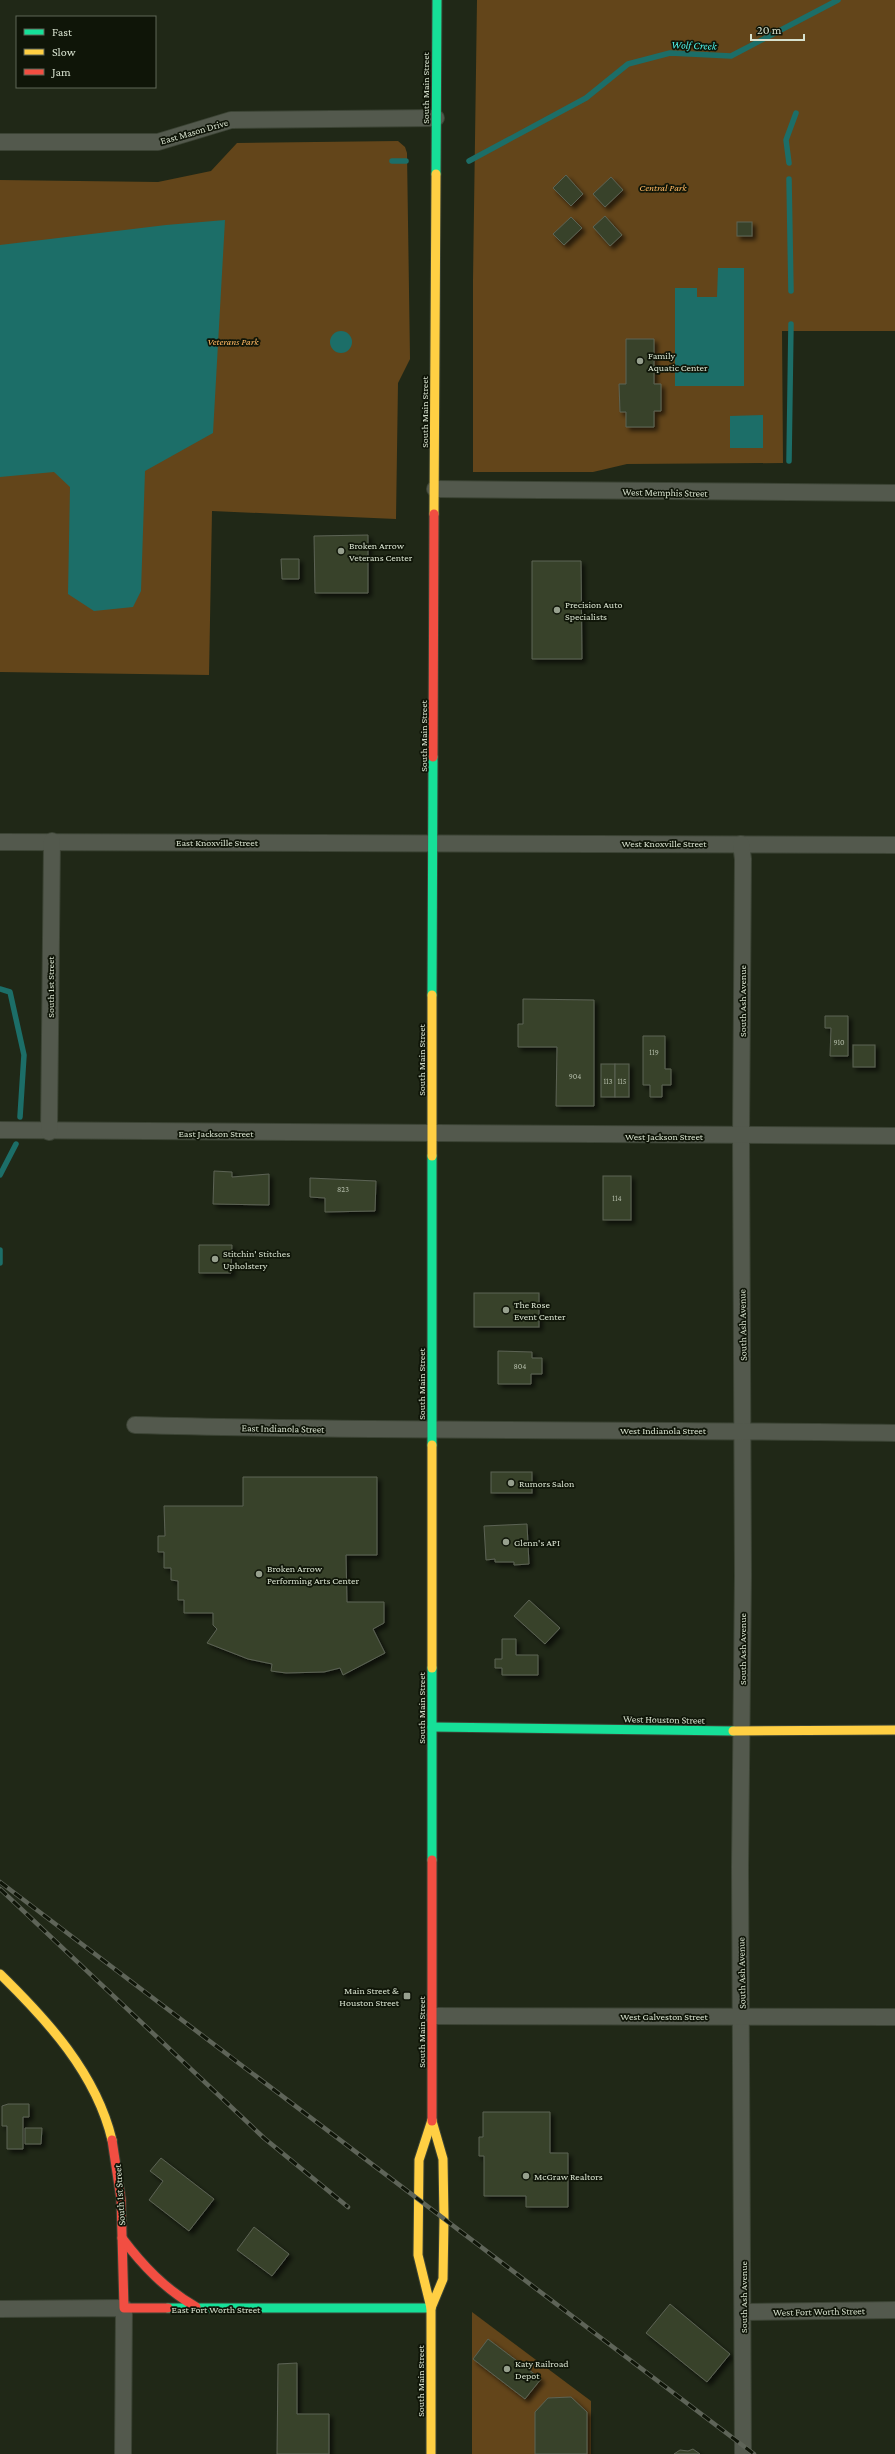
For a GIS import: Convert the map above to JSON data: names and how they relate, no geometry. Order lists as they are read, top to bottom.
{
  "streets": {
    "street": [
      "South Main Street",
      "East Mason Drive",
      "West Memphis Street",
      "East Knoxville Street",
      "West Knoxville Street",
      "South 1st Street",
      "South Ash Avenue",
      "East Jackson Street",
      "West Jackson Street",
      "East Indianola Street",
      "West Indianola Street",
      "West Houston Street",
      "West Galveston Street",
      "East Fort Worth Street",
      "West Fort Worth Street"
    ]
  },
  "crossings": [
    ["South Main Street", "East Mason Drive"],
    ["South Main Street", "West Memphis Street"],
    ["South Main Street", "East Knoxville Street"],
    ["South Main Street", "West Knoxville Street"],
    ["South Main Street", "East Jackson Street"],
    ["South Main Street", "West Jackson Street"],
    ["South Main Street", "East Indianola Street"],
    ["South Main Street", "West Indianola Street"],
    ["South Main Street", "West Houston Street"],
    ["South Main Street", "West Galveston Street"],
    ["South Main Street", "East Fort Worth Street"],
    ["East Knoxville Street", "West Knoxville Street"],
    ["East Knoxville Street", "South 1st Street"],
    ["West Knoxville Street", "South Ash Avenue"],
    ["South 1st Street", "East Jackson Street"],
    ["South 1st Street", "East Fort Worth Street"],
    ["South Ash Avenue", "West Jackson Street"],
    ["South Ash Avenue", "West Indianola Street"],
    ["South Ash Avenue", "West Houston Street"],
    ["South Ash Avenue", "West Galveston Street"],
    ["South Ash Avenue", "West Fort Worth Street"],
    ["East Jackson Street", "West Jackson Street"],
    ["East Indianola Street", "West Indianola Street"]
  ],
  "water": ["Wolf Creek"],
  "parks": ["Central Park", "Veterans Park"],
  "places": {
    "other": [
      "Family Aquatic Center",
      "Broken Arrow Veterans Center",
      "Precision Auto Specialists",
      "Stitchin' Stitches Upholstery",
      "The Rose Event Center",
      "Rumors Salon",
      "Glenn's API",
      "Broken Arrow Performing Arts Center",
      "McGraw Realtors",
      "Katy Railroad Depot"
    ],
    "transit": ["Main Street & Houston Street"]
  },
  "house_numbers": [
    "910",
    "119",
    "904",
    "113",
    "115",
    "823",
    "114",
    "804"
  ],
  "legend": ["Fast", "Slow", "Jam"],
  "scale_bar": "20 m"
}
